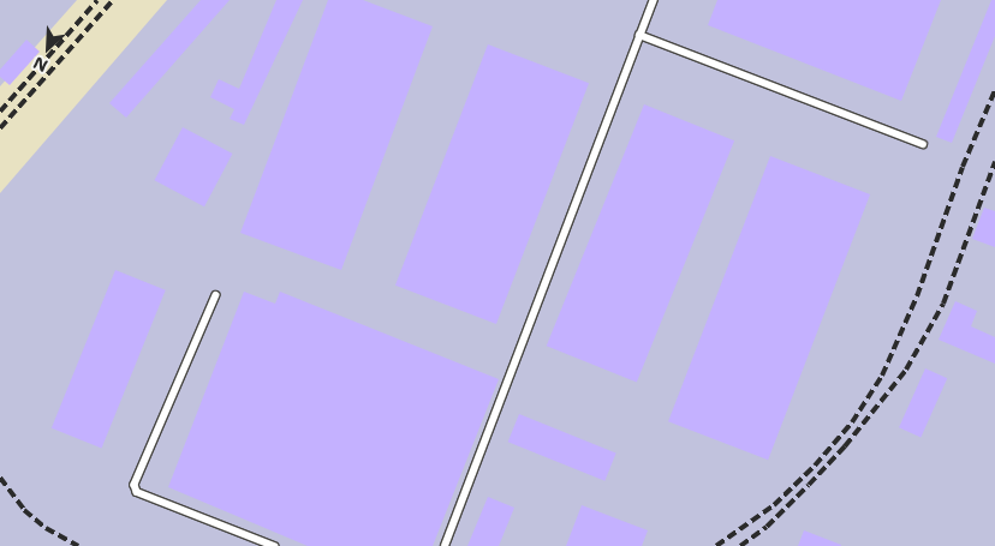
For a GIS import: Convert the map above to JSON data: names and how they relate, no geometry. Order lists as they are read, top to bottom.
{
  "north": "bottom left"
}
